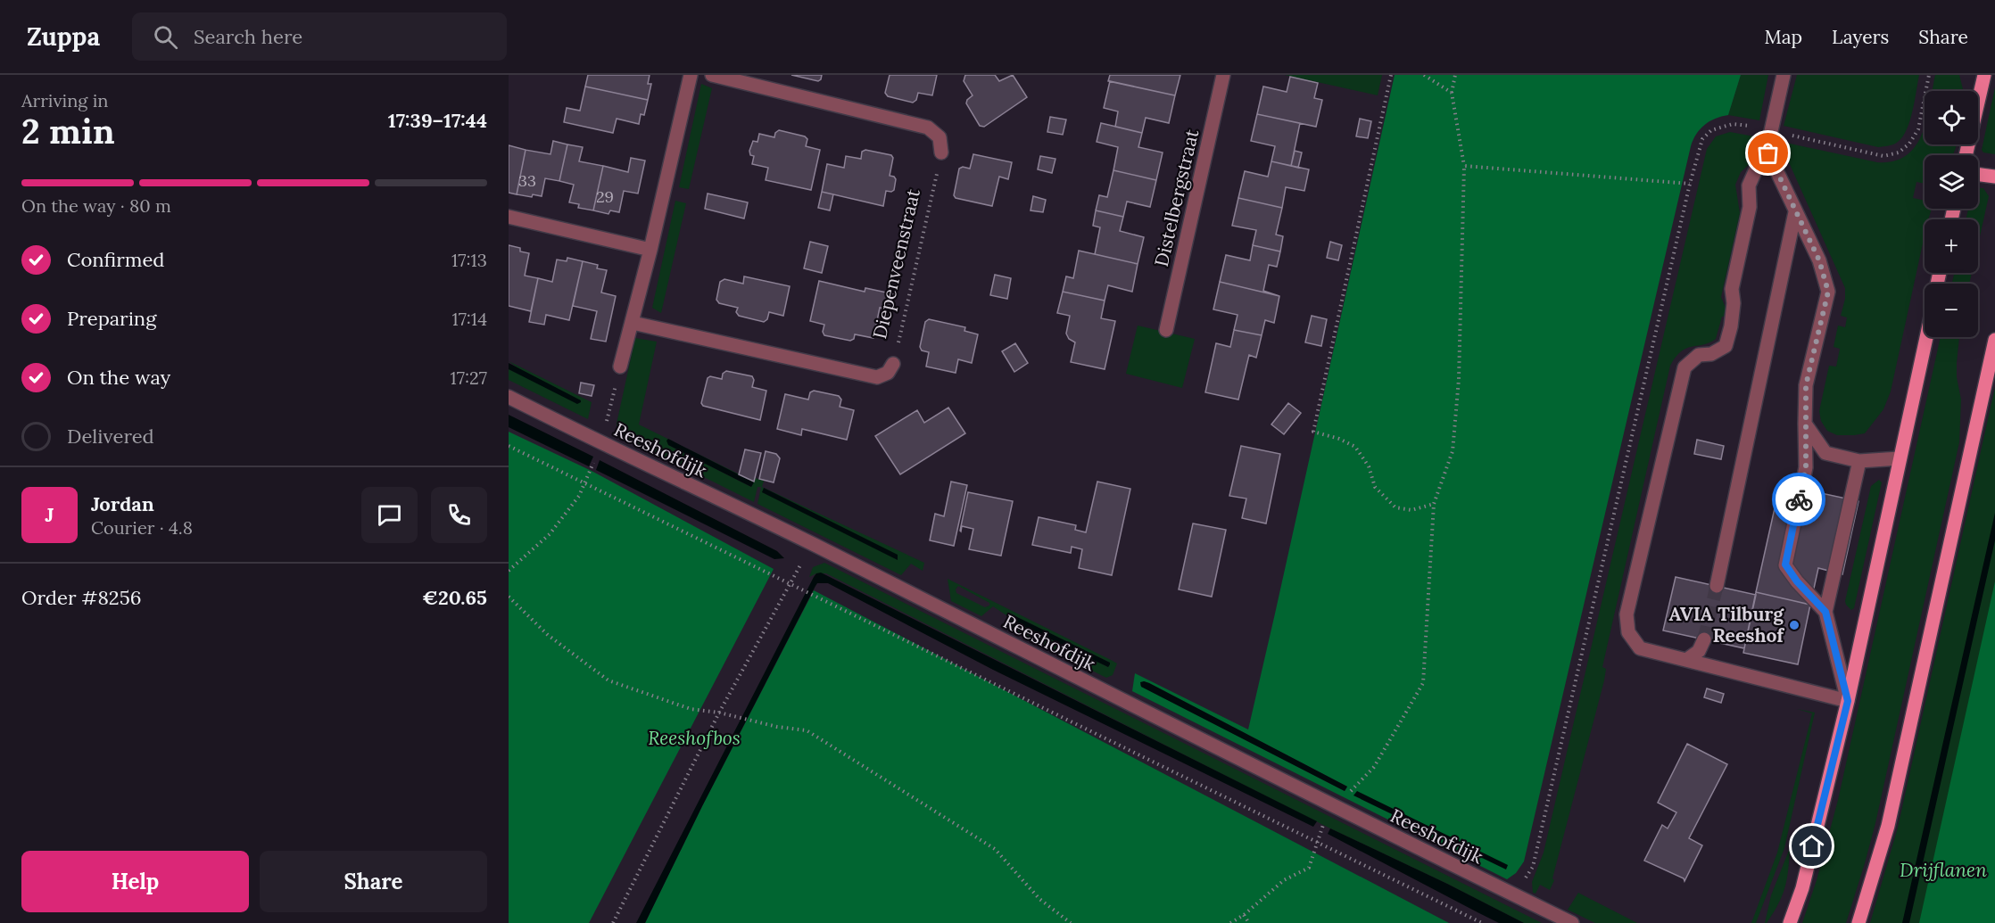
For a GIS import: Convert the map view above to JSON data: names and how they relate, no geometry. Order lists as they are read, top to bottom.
{
  "streets": {
    "street": ["Distelbergstraat", "Diepenveenstraat", "Reeshofdijk"]
  },
  "parks": ["Reeshofbos", "Drijflanen"],
  "places": ["AVIA Tilburg Reeshof"],
  "house_numbers": ["33", "29"],
  "page": {
    "header": "Zuppa",
    "search": "Search here",
    "nav": ["Map", "Layers", "Share"],
    "heading": ["2 min", "Arriving in", "17:39–17:44"],
    "panel": [
      "Jordan",
      "Courier · 4.8",
      "Order #8256",
      "€20.65"
    ],
    "map_buttons": ["+", "−"],
    "bar": "On the way · 80 m",
    "list": [
      ["Confirmed", "17:13"],
      ["Preparing", "17:14"],
      ["On the way", "17:27"],
      "Delivered"
    ],
    "round": "J",
    "buttons": ["Help", "Share"]
  }
}
